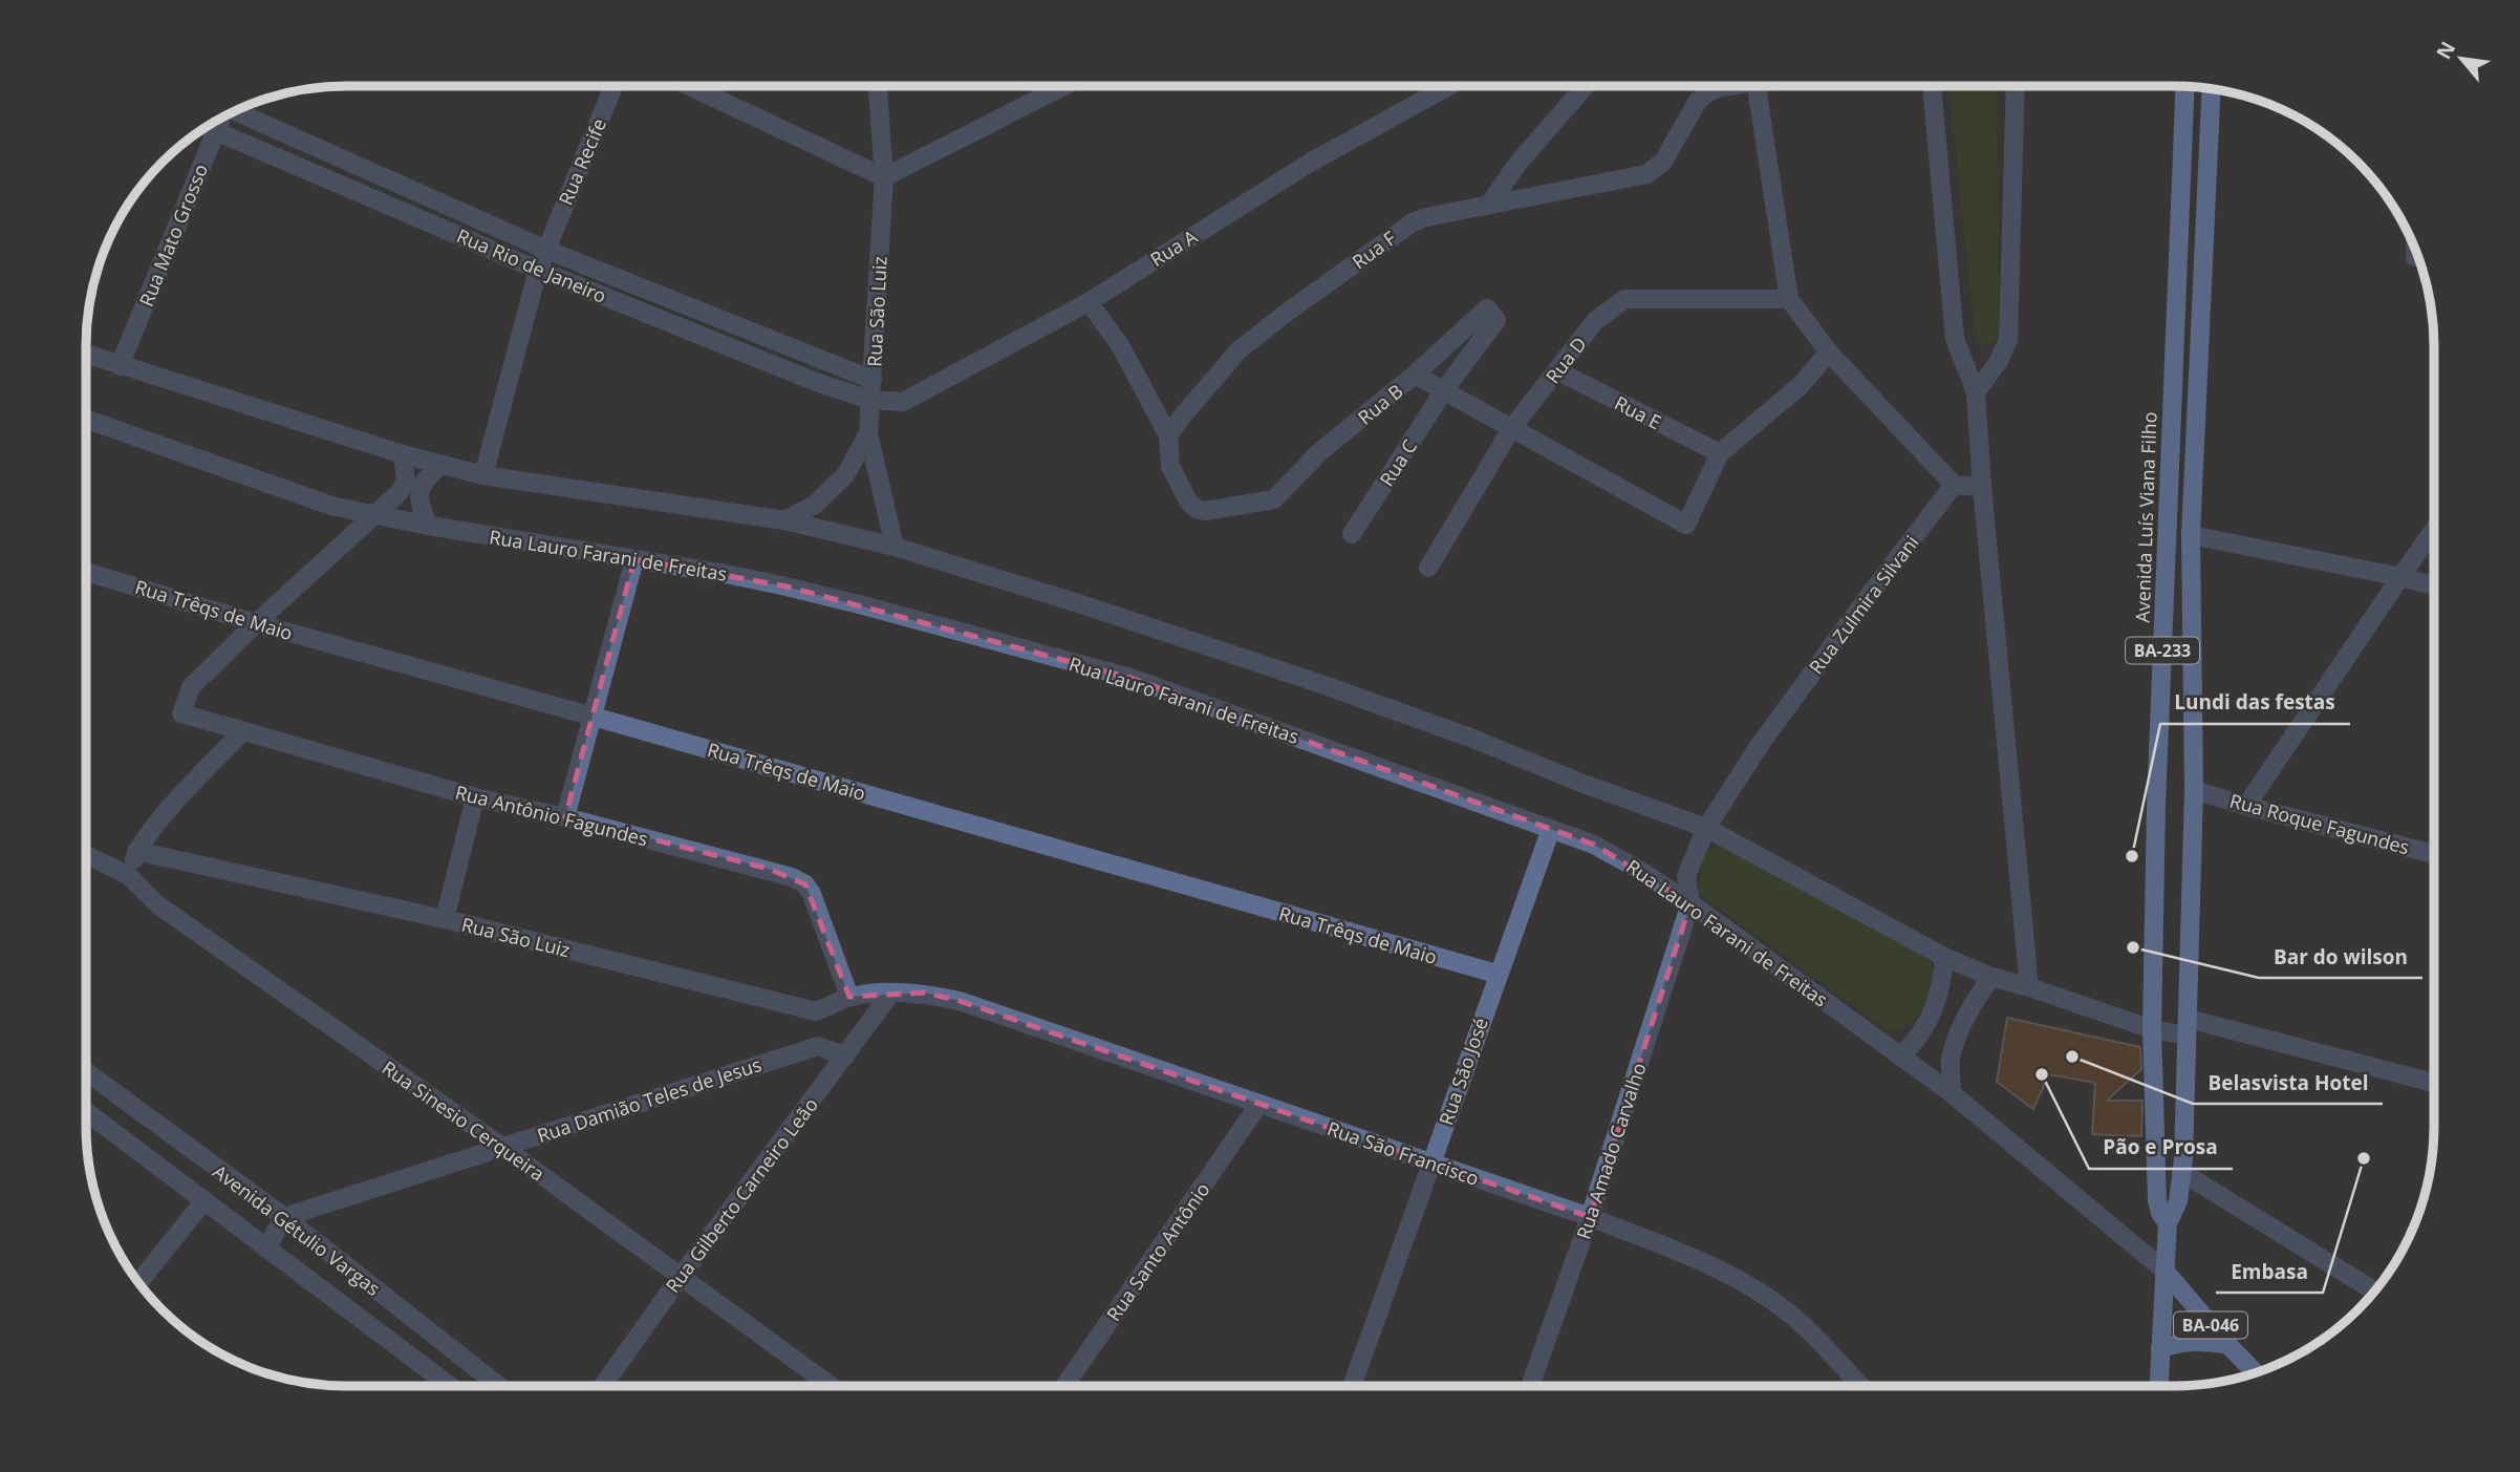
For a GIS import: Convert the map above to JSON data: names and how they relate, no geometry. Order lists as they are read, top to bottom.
{
  "streets": {
    "main road": ["Avenida Luís Viana Filho", "BA-233", "BA-046"],
    "street": [
      "Rua Recife",
      "Rua Mato Grosso",
      "Rua A",
      "Rua F",
      "Rua Rio de Janeiro",
      "Rua São Luiz",
      "Rua D",
      "Rua B",
      "Rua E",
      "Rua C",
      "Rua Lauro Farani de Freitas",
      "Rua Zulmira Silvani",
      "Rua Trêqs de Maio",
      "Rua Antônio Fagundes",
      "Rua Roque Fagundes",
      "Rua São José",
      "Rua Damião Teles de Jesus",
      "Rua Sinesio Cerqueira",
      "Rua Amado Carvalho",
      "Rua São Francisco",
      "Rua Gilberto Carneiro Leão",
      "Avenida Gétulio Vargas",
      "Rua Santo Antônio"
    ]
  },
  "crossings": [
    ["Rua Recife", "Rua Rio de Janeiro"],
    ["Rua Mato Grosso", "Rua Rio de Janeiro"],
    ["Rua A", "Rua Rio de Janeiro"],
    ["Rua A", "Rua São Luiz"],
    ["Rua F", "Rua B"],
    ["Rua Rio de Janeiro", "Rua São Luiz"],
    ["Rua D", "Rua E"],
    ["Rua B", "Rua C"],
    ["Avenida Luís Viana Filho", "Rua Lauro Farani de Freitas"],
    ["Avenida Luís Viana Filho", "BA-233"],
    ["Avenida Luís Viana Filho", "Rua Roque Fagundes"],
    ["Avenida Luís Viana Filho", "BA-046"],
    ["Rua Lauro Farani de Freitas", "Rua Zulmira Silvani"],
    ["Rua Lauro Farani de Freitas", "BA-233"],
    ["Rua Lauro Farani de Freitas", "Rua São José"],
    ["Rua Lauro Farani de Freitas", "Rua Amado Carvalho"],
    ["Rua Lauro Farani de Freitas", "BA-046"],
    ["Rua Zulmira Silvani", "Rua Amado Carvalho"],
    ["Rua Trêqs de Maio", "Rua Antônio Fagundes"],
    ["Rua Trêqs de Maio", "Rua São José"],
    ["BA-233", "BA-046"],
    ["Rua São José", "Rua São Francisco"],
    ["Rua Damião Teles de Jesus", "Rua Sinesio Cerqueira"],
    ["Rua Damião Teles de Jesus", "Avenida Gétulio Vargas"],
    ["Rua Sinesio Cerqueira", "Rua Gilberto Carneiro Leão"],
    ["Rua Amado Carvalho", "Rua São Francisco"],
    ["Rua São Francisco", "Rua Gilberto Carneiro Leão"],
    ["Rua São Francisco", "Rua Santo Antônio"]
  ],
  "places": [
    "Lundi das festas",
    "Bar do wilson",
    "Belasvista Hotel",
    "Pão e Prosa",
    "Embasa"
  ],
  "north": "top left"
}
